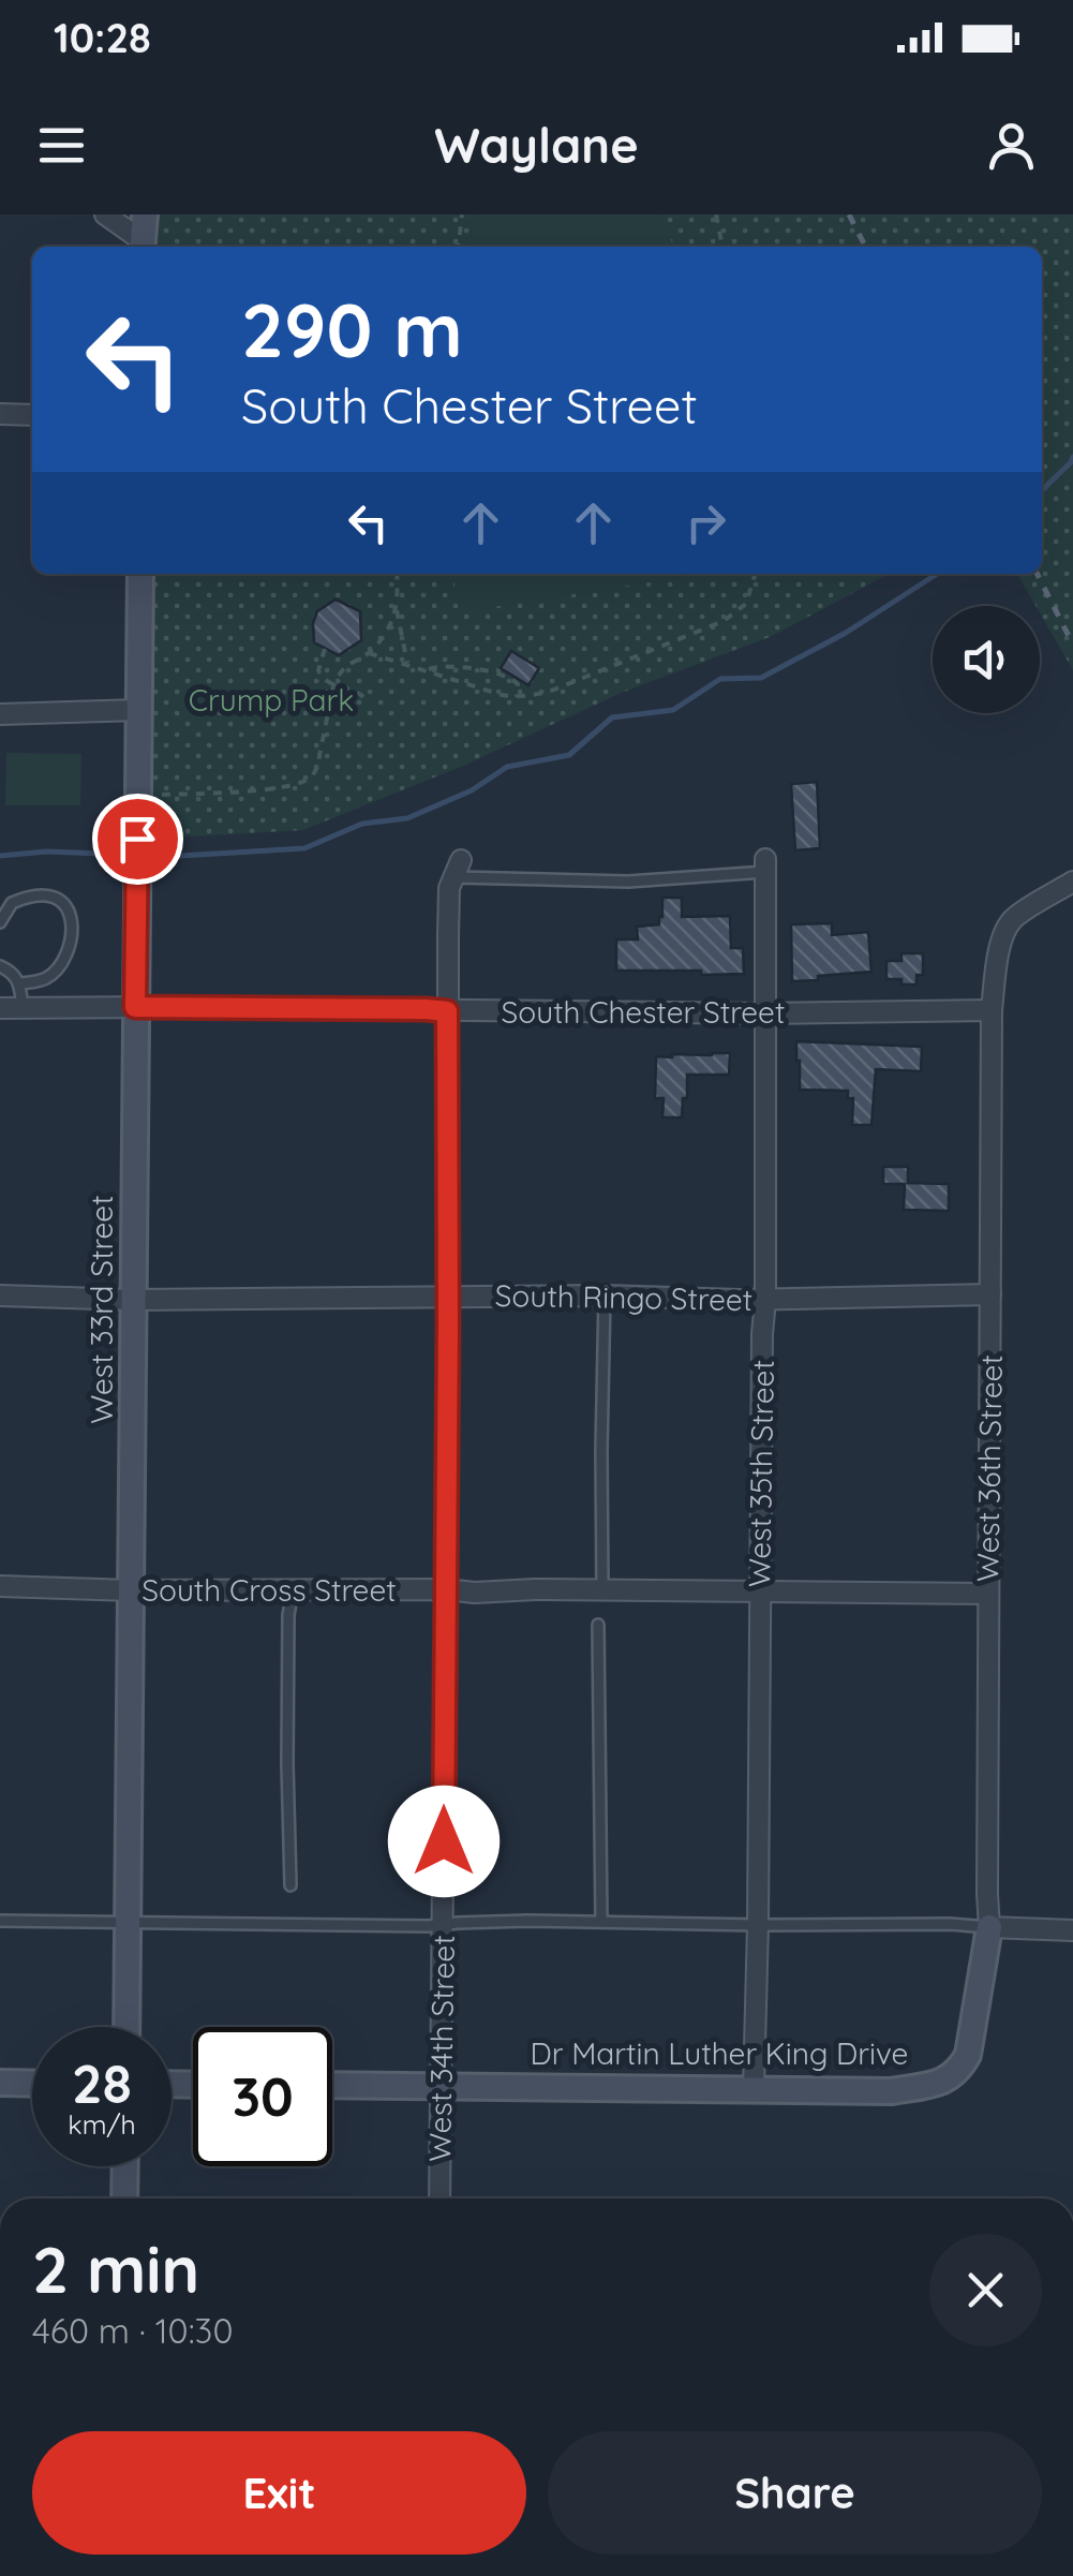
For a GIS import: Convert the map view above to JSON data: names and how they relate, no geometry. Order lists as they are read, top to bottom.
{
  "streets": {
    "street": [
      "South Chester Street",
      "South Ringo Street",
      "West 33rd Street",
      "West 36th Street",
      "West 35th Street",
      "South Cross Street",
      "West 34th Street",
      "Dr Martin Luther King Drive"
    ]
  },
  "crossings": [
    ["South Chester Street", "West 33rd Street"],
    ["South Chester Street", "West 36th Street"],
    ["South Chester Street", "West 35th Street"],
    ["South Chester Street", "West 34th Street"],
    ["South Ringo Street", "West 33rd Street"],
    ["South Ringo Street", "West 36th Street"],
    ["South Ringo Street", "West 35th Street"],
    ["South Ringo Street", "West 34th Street"],
    ["West 33rd Street", "South Cross Street"],
    ["West 36th Street", "South Cross Street"],
    ["West 36th Street", "Dr Martin Luther King Drive"],
    ["West 35th Street", "South Cross Street"],
    ["West 35th Street", "Dr Martin Luther King Drive"],
    ["South Cross Street", "West 34th Street"],
    ["West 34th Street", "Dr Martin Luther King Drive"]
  ],
  "parks": ["Crump Park"],
  "page": {
    "status": "10:28",
    "header": "Waylane",
    "turn": ["290 m", "South Chester Street"],
    "speed": "28 km/h",
    "limit": "30",
    "heading": ["2 min", "460 m · 10:30"],
    "buttons": ["Exit", "Share"]
  }
}
